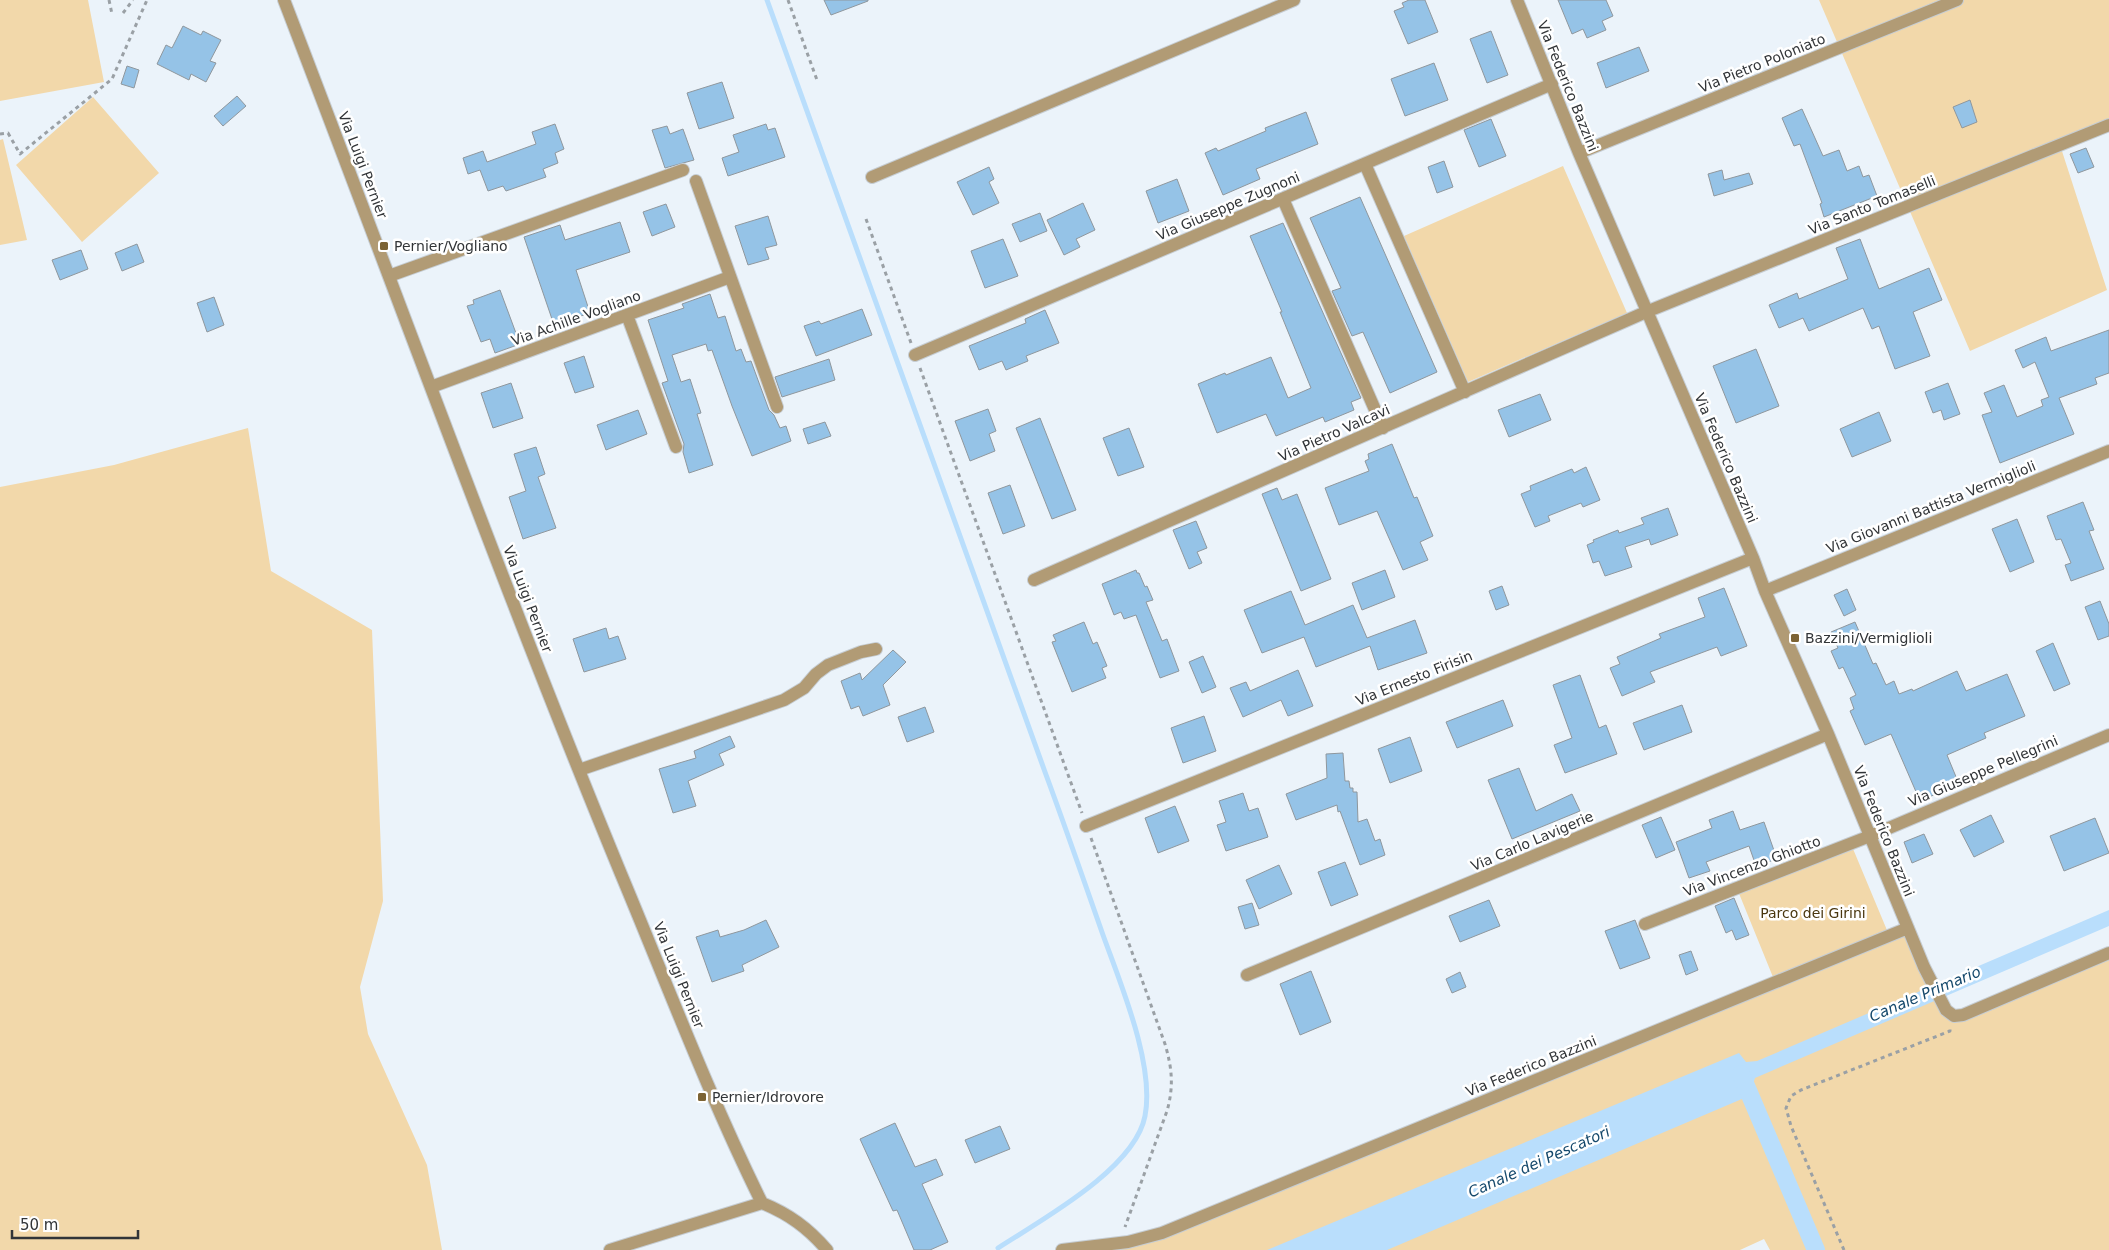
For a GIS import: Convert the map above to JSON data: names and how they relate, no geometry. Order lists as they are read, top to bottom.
{
  "streets": {
    "street": [
      "Via Pietro Poloniato",
      "Via Federico Bazzini",
      "Via Luigi Pernier",
      "Via Santo Tomaselli",
      "Via Giuseppe Zugnoni",
      "Via Achille Vogliano",
      "Via Pietro Valcavi",
      "Via Giovanni Battista Vermiglioli",
      "Via Ernesto Firisin",
      "Via Giuseppe Pellegrini",
      "Via Carlo Lavigerie",
      "Via Vincenzo Ghiotto"
    ]
  },
  "crossings": [
    ["Via Pietro Poloniato", "Via Federico Bazzini"],
    ["Via Federico Bazzini", "Via Santo Tomaselli"],
    ["Via Federico Bazzini", "Via Giuseppe Zugnoni"],
    ["Via Federico Bazzini", "Via Pietro Valcavi"],
    ["Via Federico Bazzini", "Via Giovanni Battista Vermiglioli"],
    ["Via Federico Bazzini", "Via Ernesto Firisin"],
    ["Via Federico Bazzini", "Via Giuseppe Pellegrini"],
    ["Via Federico Bazzini", "Via Carlo Lavigerie"],
    ["Via Federico Bazzini", "Via Vincenzo Ghiotto"],
    ["Via Luigi Pernier", "Via Achille Vogliano"],
    ["Via Santo Tomaselli", "Via Pietro Valcavi"],
    ["Via Giuseppe Pellegrini", "Via Vincenzo Ghiotto"]
  ],
  "water": ["Canale Primario", "Canale dei Pescatori"],
  "parks": ["Parco dei Girini"],
  "places": {
    "transit": ["Pernier/Vogliano", "Bazzini/Vermiglioli", "Pernier/Idrovore"]
  },
  "scale_bar": "50 m"
}
